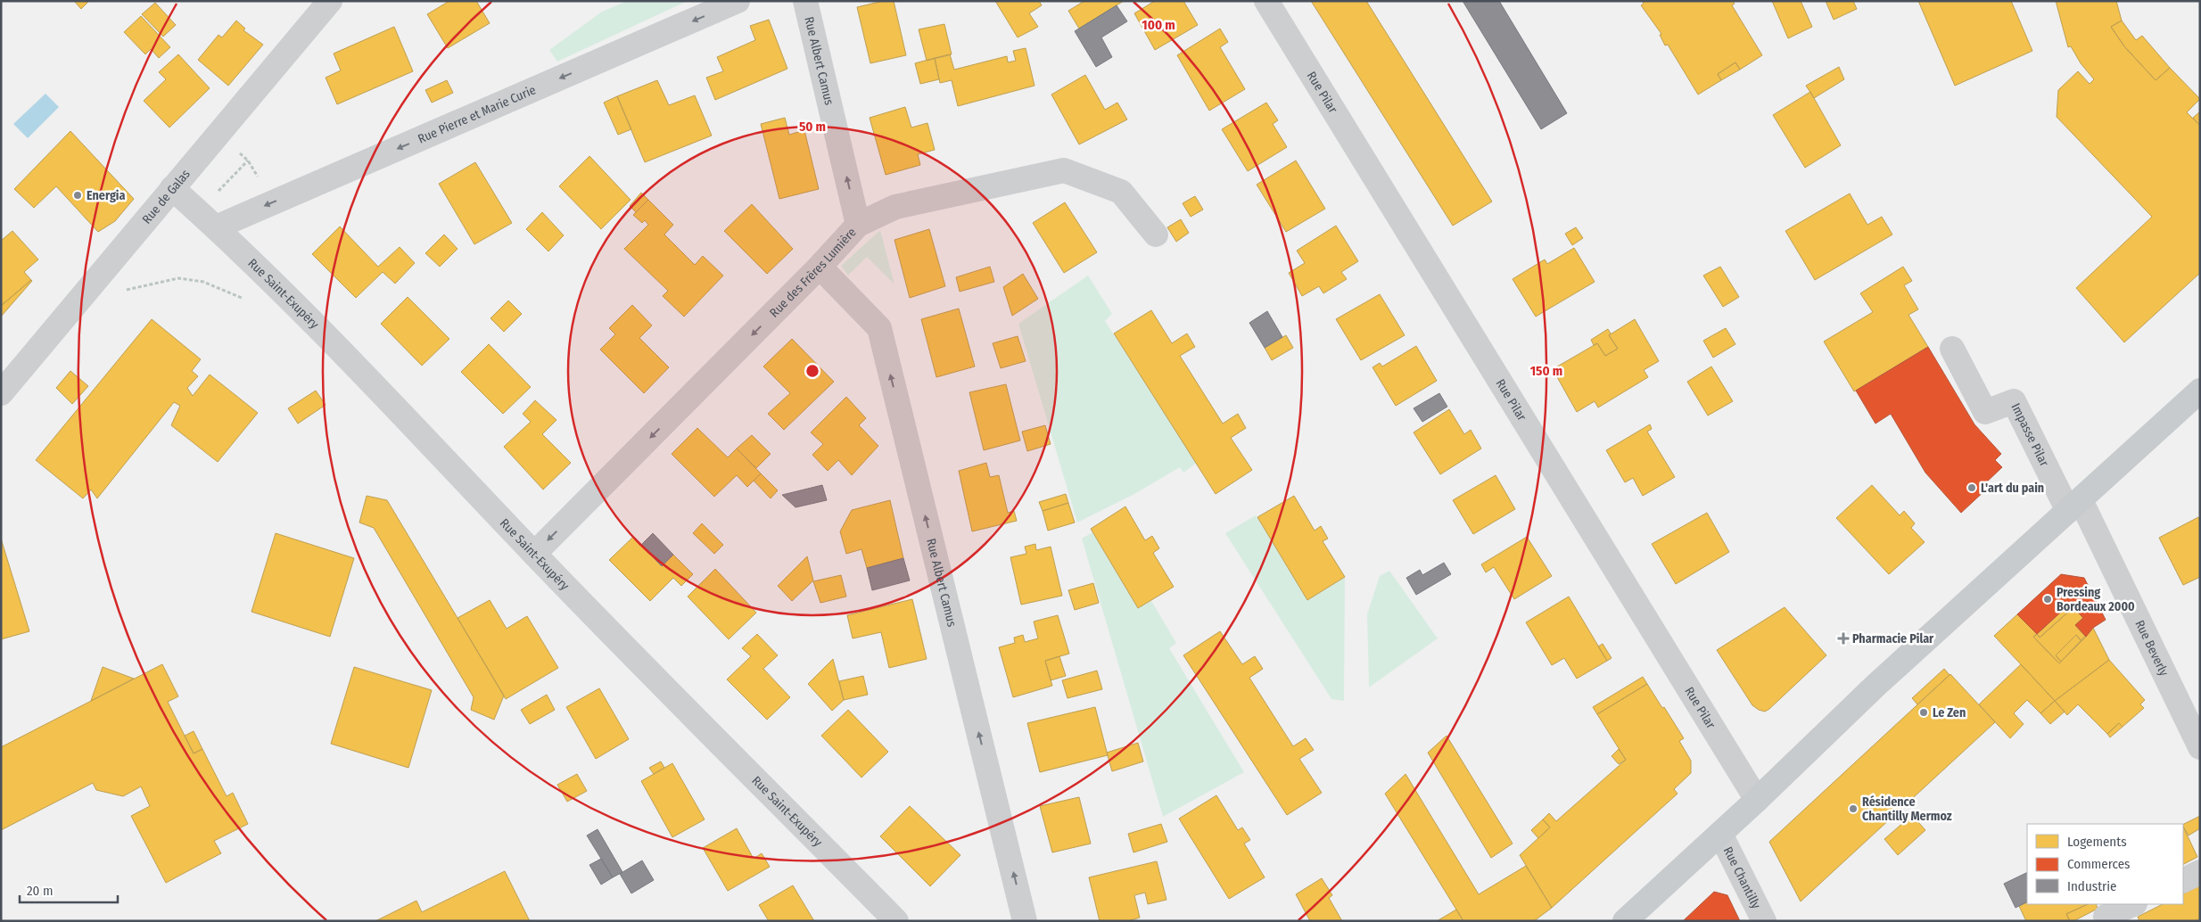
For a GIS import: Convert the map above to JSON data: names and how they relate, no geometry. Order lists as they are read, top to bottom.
{
  "streets": {
    "street": [
      "Rue Albert Camus",
      "Rue Pilar",
      "Rue Pierre et Marie Curie",
      "Rue de Galas",
      "Rue des Frères Lumière",
      "Rue Saint-Exupéry",
      "Impasse Pilar",
      "Rue Beverly",
      "Rue Chantilly"
    ]
  },
  "crossings": [
    ["Rue Albert Camus", "Rue des Frères Lumière"],
    ["Rue Pierre et Marie Curie", "Rue Saint-Exupéry"],
    ["Rue de Galas", "Rue Saint-Exupéry"],
    ["Rue des Frères Lumière", "Rue Saint-Exupéry"],
    ["Impasse Pilar", "Rue Beverly"]
  ],
  "one_way": ["Rue Albert Camus", "Rue Pierre et Marie Curie", "Rue des Frères Lumière"],
  "places": {
    "other": [
      "Energia",
      "L'art du pain",
      "Pressing Bordeaux 2000",
      "Le Zen",
      "Résidence Chantilly Mermoz"
    ],
    "health": ["Pharmacie Pilar"]
  },
  "legend": ["Logements", "Commerces", "Industrie"],
  "scale_bar": "20 m",
  "rings": ["100 m", "50 m", "150 m"]
}
